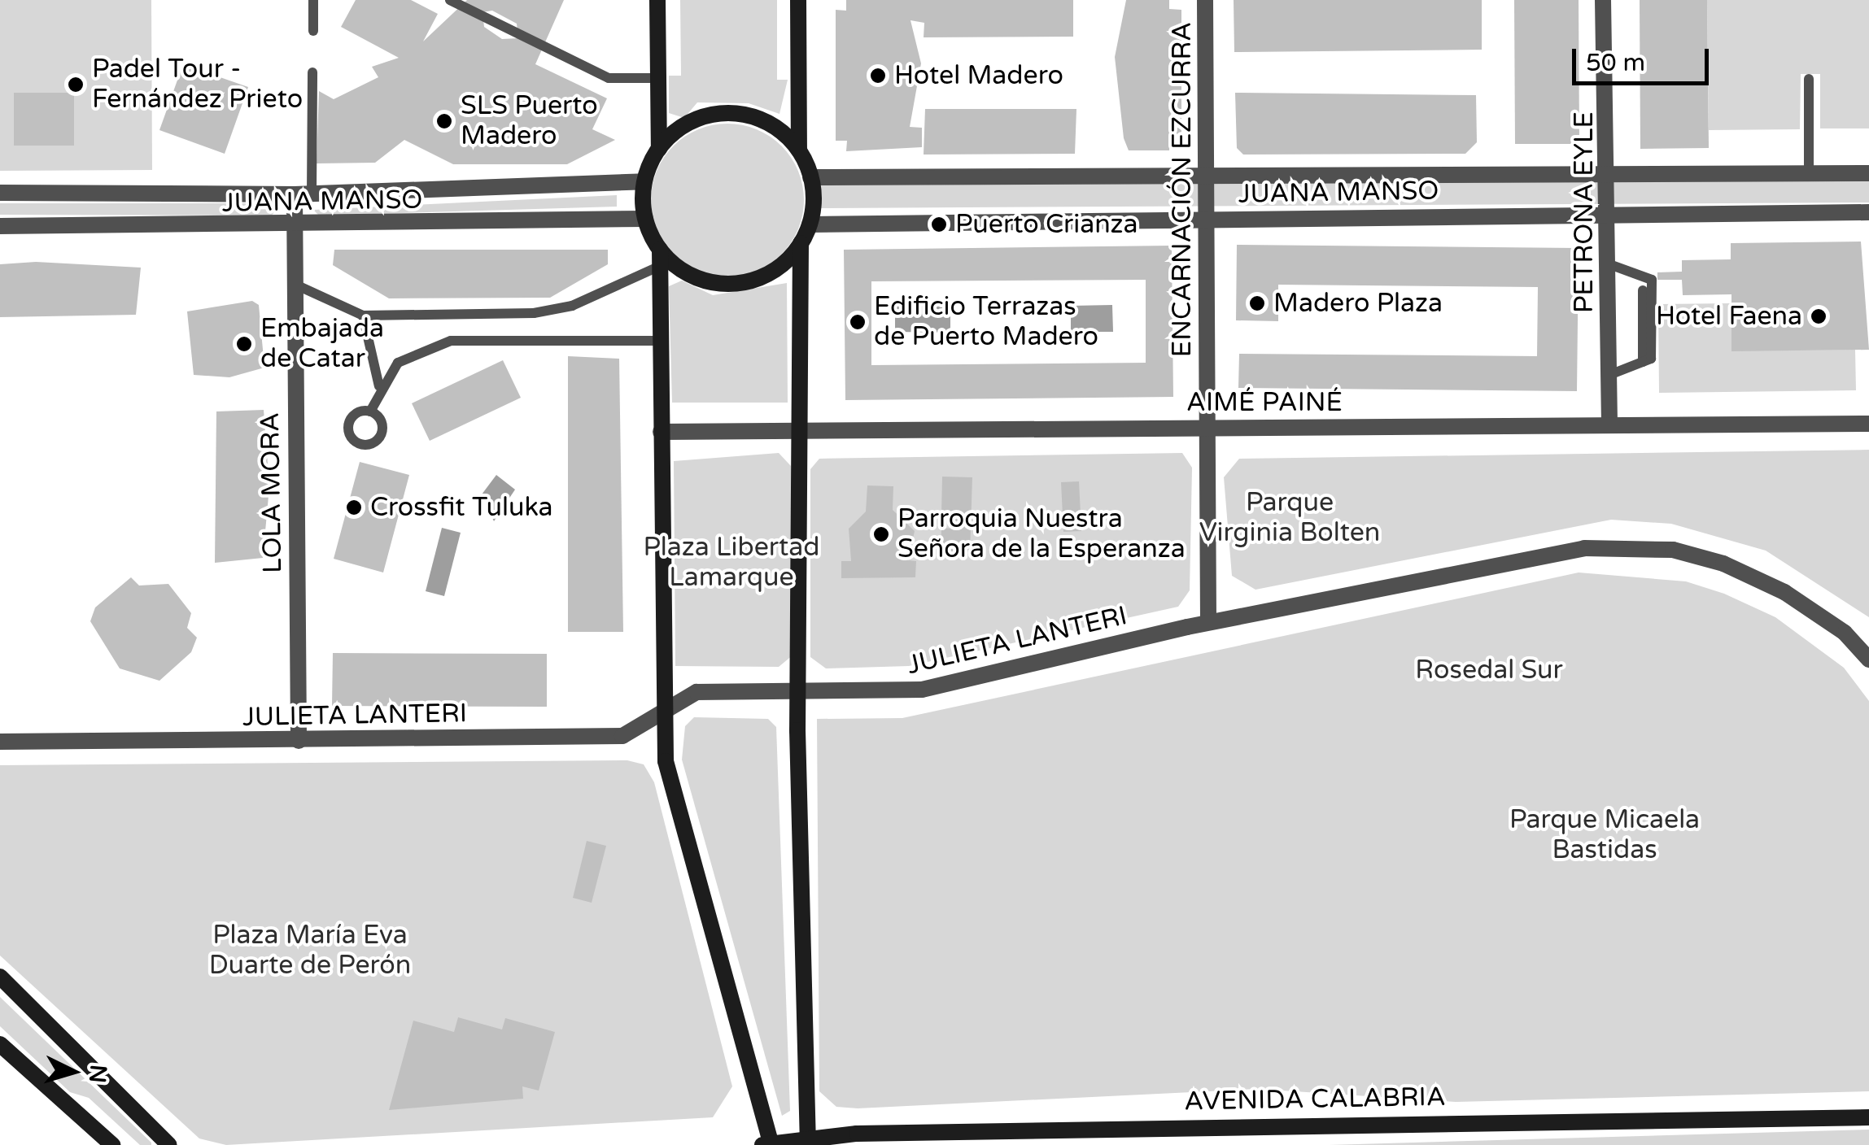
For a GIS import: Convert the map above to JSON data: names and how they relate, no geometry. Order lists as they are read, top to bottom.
{
  "streets": {
    "main road": ["AVENIDA CALABRIA"],
    "street": [
      "ENCARNACIÓN EZCURRA",
      "JUANA MANSO",
      "PETRONA EYLE",
      "AIMÉ PAINÉ",
      "LOLA MORA",
      "JULIETA LANTERI"
    ]
  },
  "crossings": [
    ["ENCARNACIÓN EZCURRA", "JUANA MANSO"],
    ["ENCARNACIÓN EZCURRA", "AIMÉ PAINÉ"],
    ["ENCARNACIÓN EZCURRA", "JULIETA LANTERI"],
    ["JUANA MANSO", "PETRONA EYLE"],
    ["JUANA MANSO", "LOLA MORA"],
    ["PETRONA EYLE", "AIMÉ PAINÉ"],
    ["LOLA MORA", "JULIETA LANTERI"]
  ],
  "parks": [
    "Parque Virginia Bolten",
    "Plaza Libertad Lamarque",
    "Rosedal Sur",
    "Parque Micaela Bastidas",
    "Plaza María Eva Duarte de Perón"
  ],
  "places": [
    "Hotel Madero",
    "Padel Tour - Fernández Prieto",
    "SLS Puerto Madero",
    "Puerto Crianza",
    "Madero Plaza",
    "Hotel Faena",
    "Edificio Terrazas de Puerto Madero",
    "Embajada de Catar",
    "Crossfit Tuluka",
    "Parroquia Nuestra Señora de la Esperanza"
  ],
  "scale_bar": "50 m",
  "north": "right"
}
